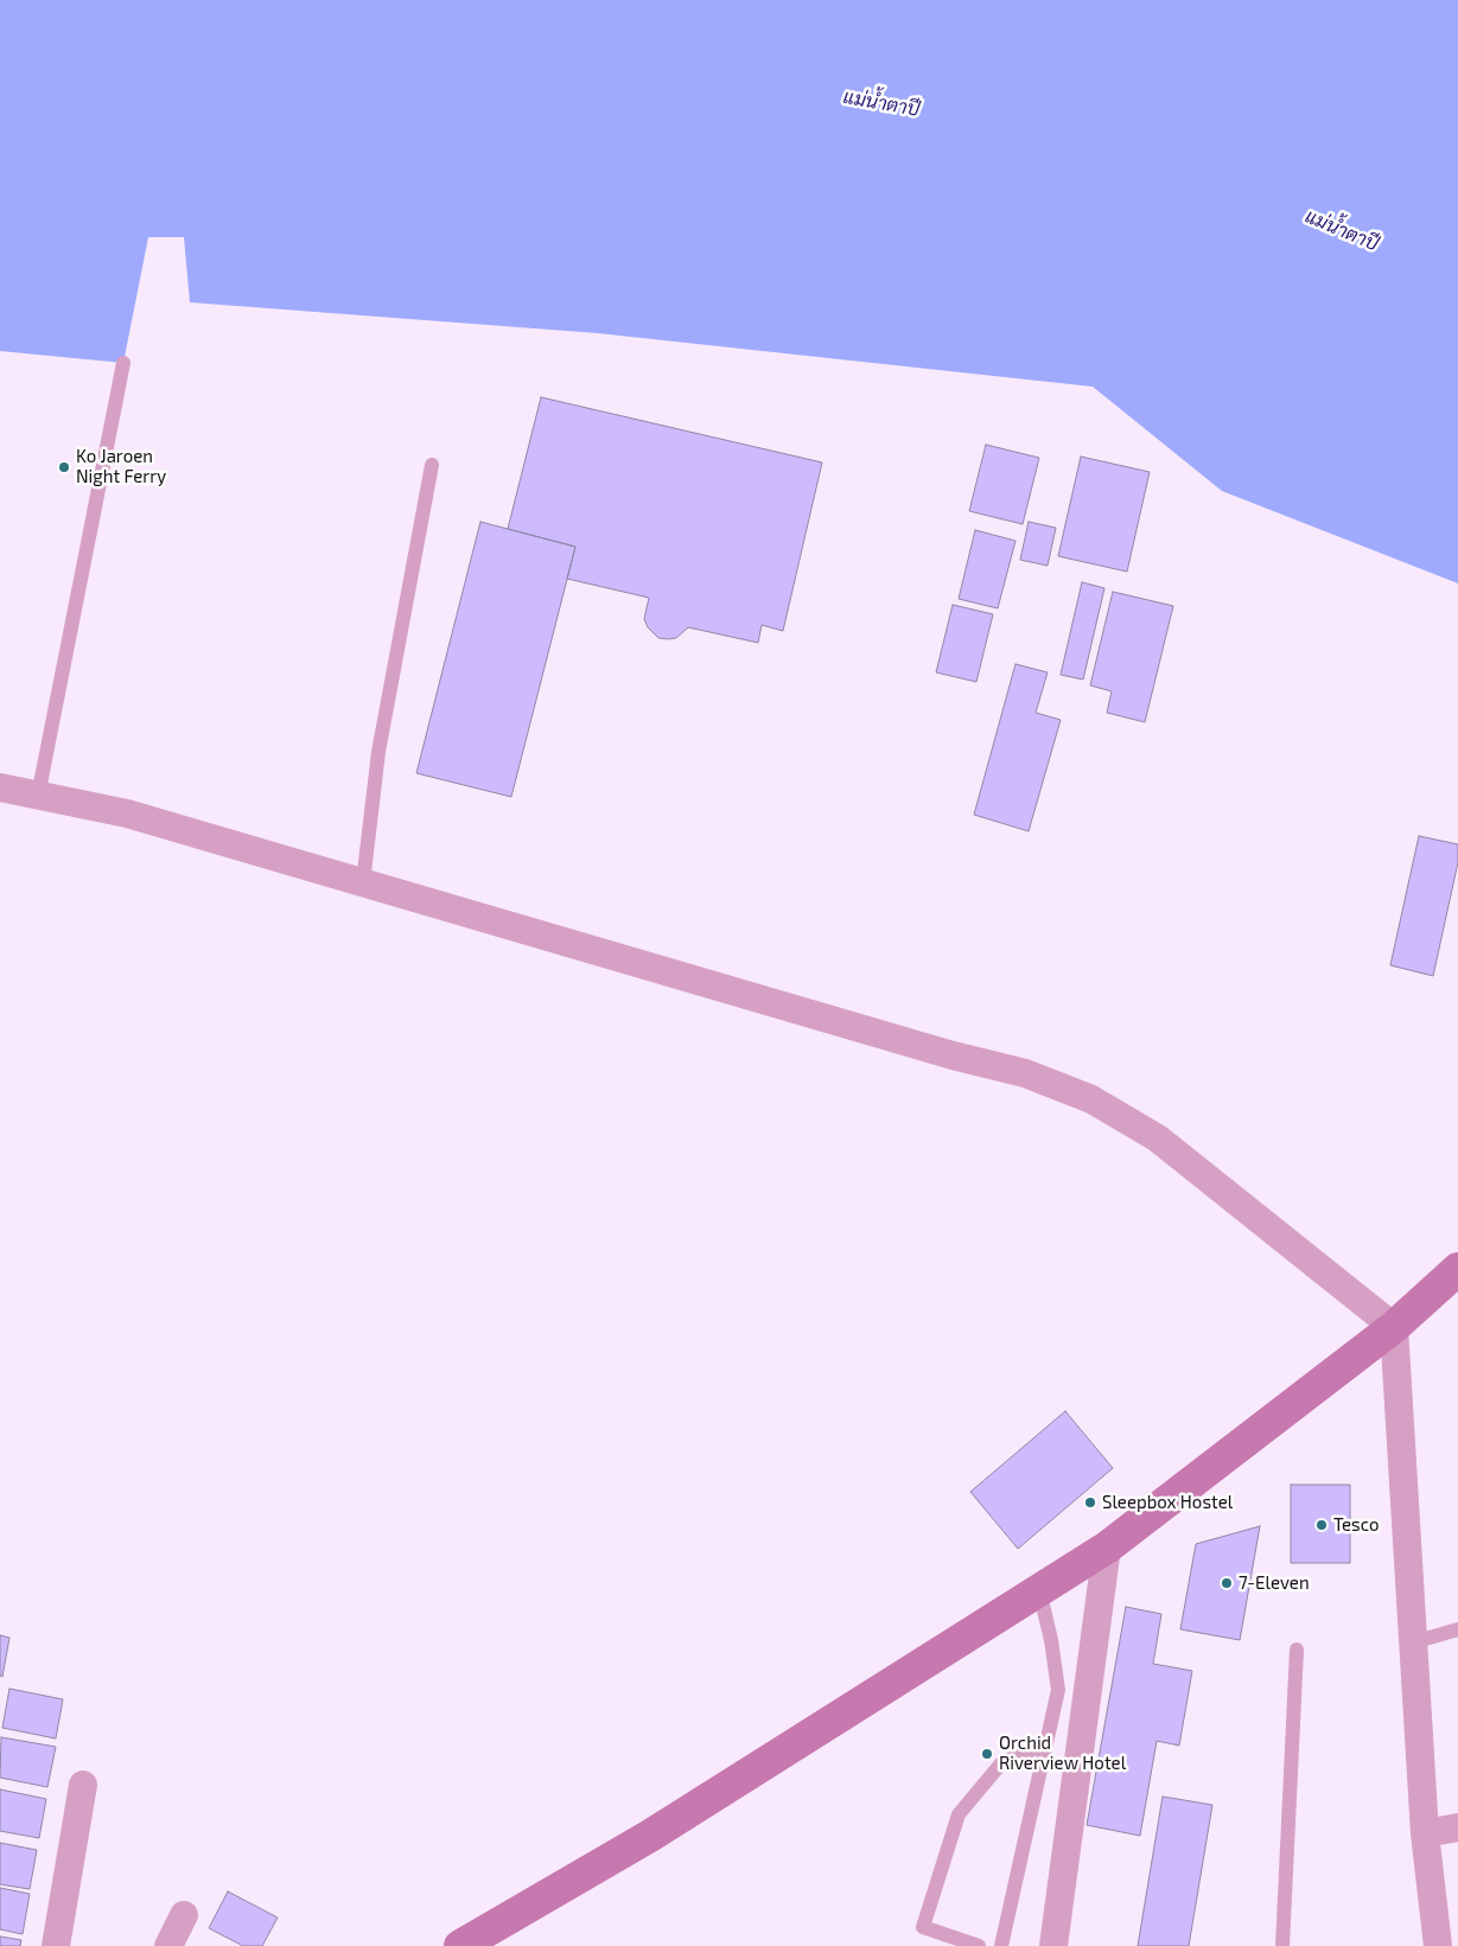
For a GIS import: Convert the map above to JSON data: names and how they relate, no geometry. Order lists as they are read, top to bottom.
{
  "water": ["แม่น้ำตาปี"],
  "places": [
    "Ko Jaroen Night Ferry",
    "Sleepbox Hostel",
    "Tesco",
    "7-Eleven",
    "Orchid Riverview Hotel"
  ]
}
